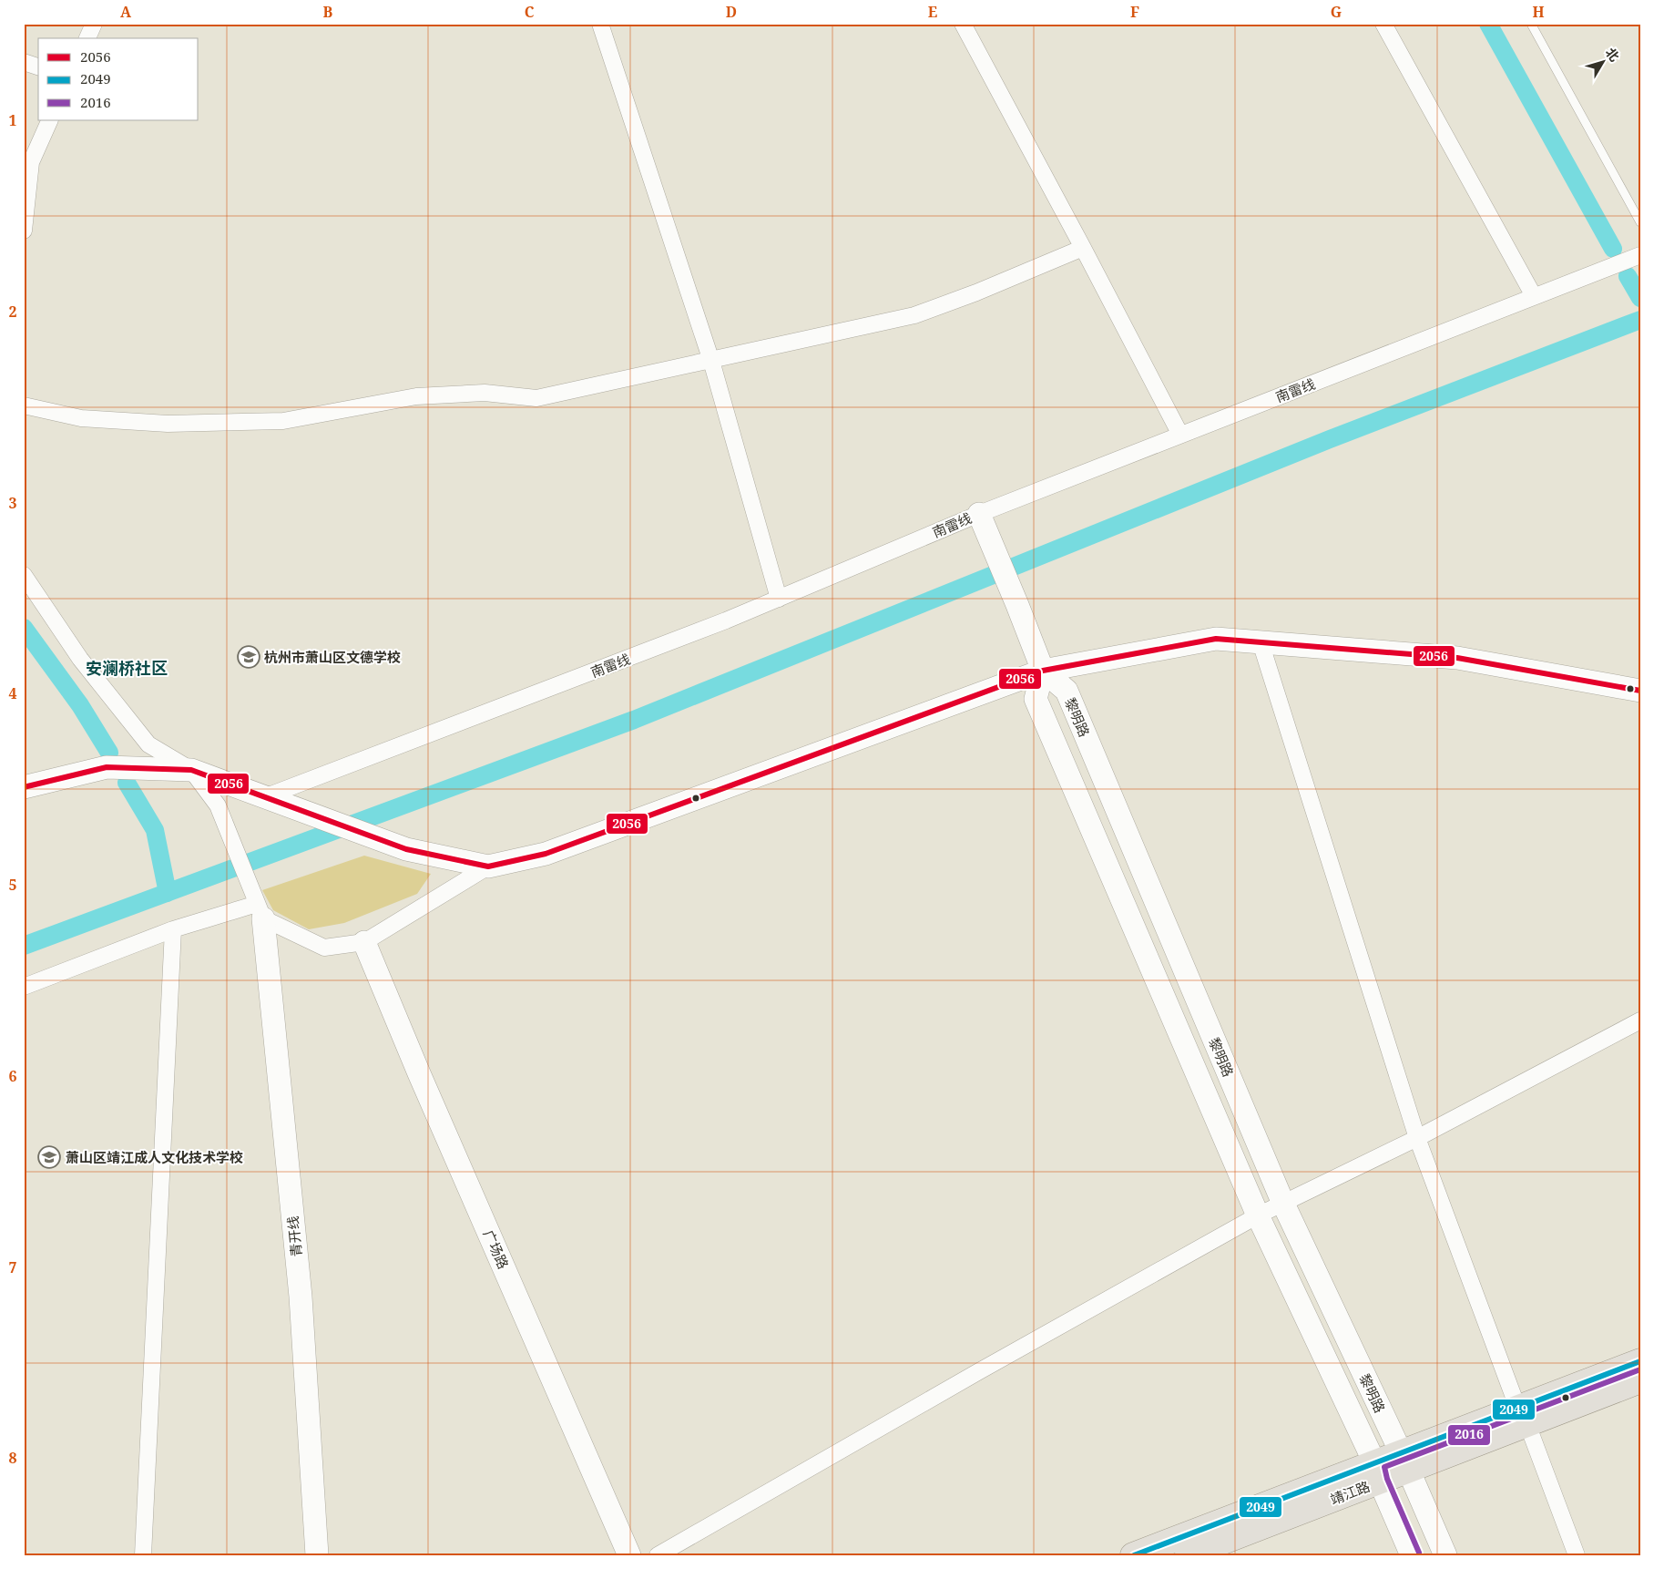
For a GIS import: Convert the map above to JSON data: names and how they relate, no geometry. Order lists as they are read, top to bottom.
{
  "streets": {
    "main road": [
      "黎明路",
      "青开线",
      "广场路",
      "靖江路"
    ],
    "street": ["南雷线"]
  },
  "crossings": [
    ["黎明路", "靖江路"]
  ],
  "districts": ["安澜桥社区"],
  "places": {
    "school or university": ["杭州市萧山区文德学校", "萧山区靖江成人文化技术学校"]
  },
  "lines": ["transit line 2056", "transit line 2049", "transit line 2016"],
  "legend": ["2056", "2049", "2016"],
  "north": "top right",
  "grid": {
    "columns": [
      "A",
      "B",
      "C",
      "D",
      "E",
      "F",
      "G",
      "H"
    ],
    "rows": [
      "1",
      "2",
      "3",
      "4",
      "5",
      "6",
      "7",
      "8"
    ]
  }
}
